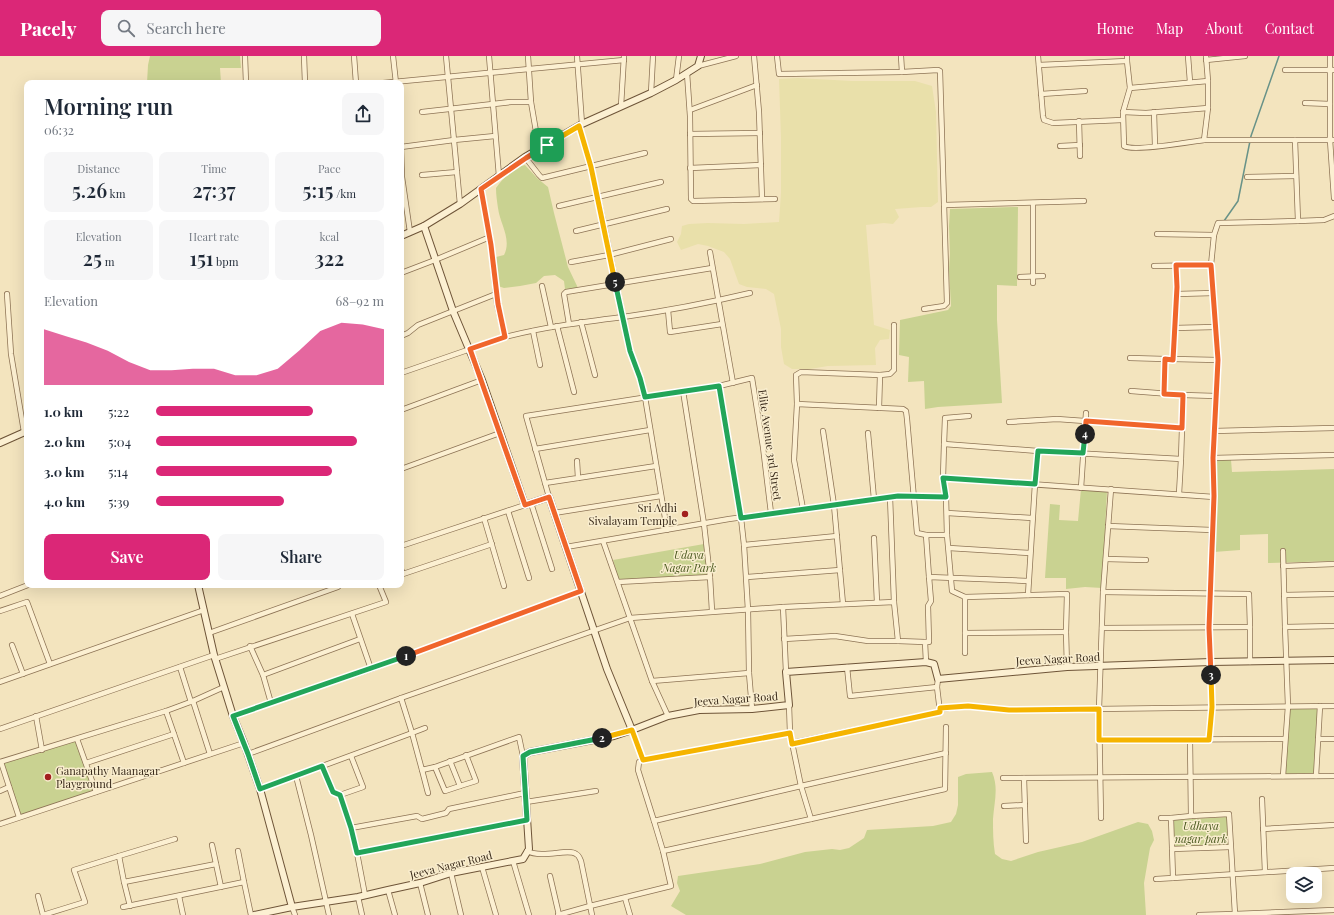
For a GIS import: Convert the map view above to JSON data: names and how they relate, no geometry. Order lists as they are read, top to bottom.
{
  "streets": {
    "street": ["Elite Avenue 3rd Street", "Jeeva Nagar Road"]
  },
  "parks": ["Udaya Nagar Park", "Udhaya nagar park"],
  "places": ["Sri Adhi Sivalayam Temple", "Ganapathy Maanagar Playground"],
  "page": {
    "header": "Pacely",
    "search": "Search here",
    "nav": [
      "Home",
      "Map",
      "About",
      "Contact"
    ],
    "heading": ["Morning run", "06:32"],
    "stats": [
      ["Distance", "5.26 km"],
      ["Time", "27:37"],
      ["Pace", "5:15 /km"],
      ["Elevation", "25 m"],
      ["Heart rate", "151 bpm"],
      ["kcal", "322"]
    ],
    "pins": [
      "5",
      "4",
      "1",
      "3",
      "2"
    ],
    "chart": ["Elevation", "68–92 m"],
    "list": [
      {
        "name": "1.0 km",
        "note": "5:22"
      },
      {
        "name": "2.0 km",
        "note": "5:04"
      },
      {
        "name": "3.0 km",
        "note": "5:14"
      },
      {
        "name": "4.0 km",
        "note": "5:39"
      }
    ],
    "buttons": ["Save", "Share"]
  }
}
